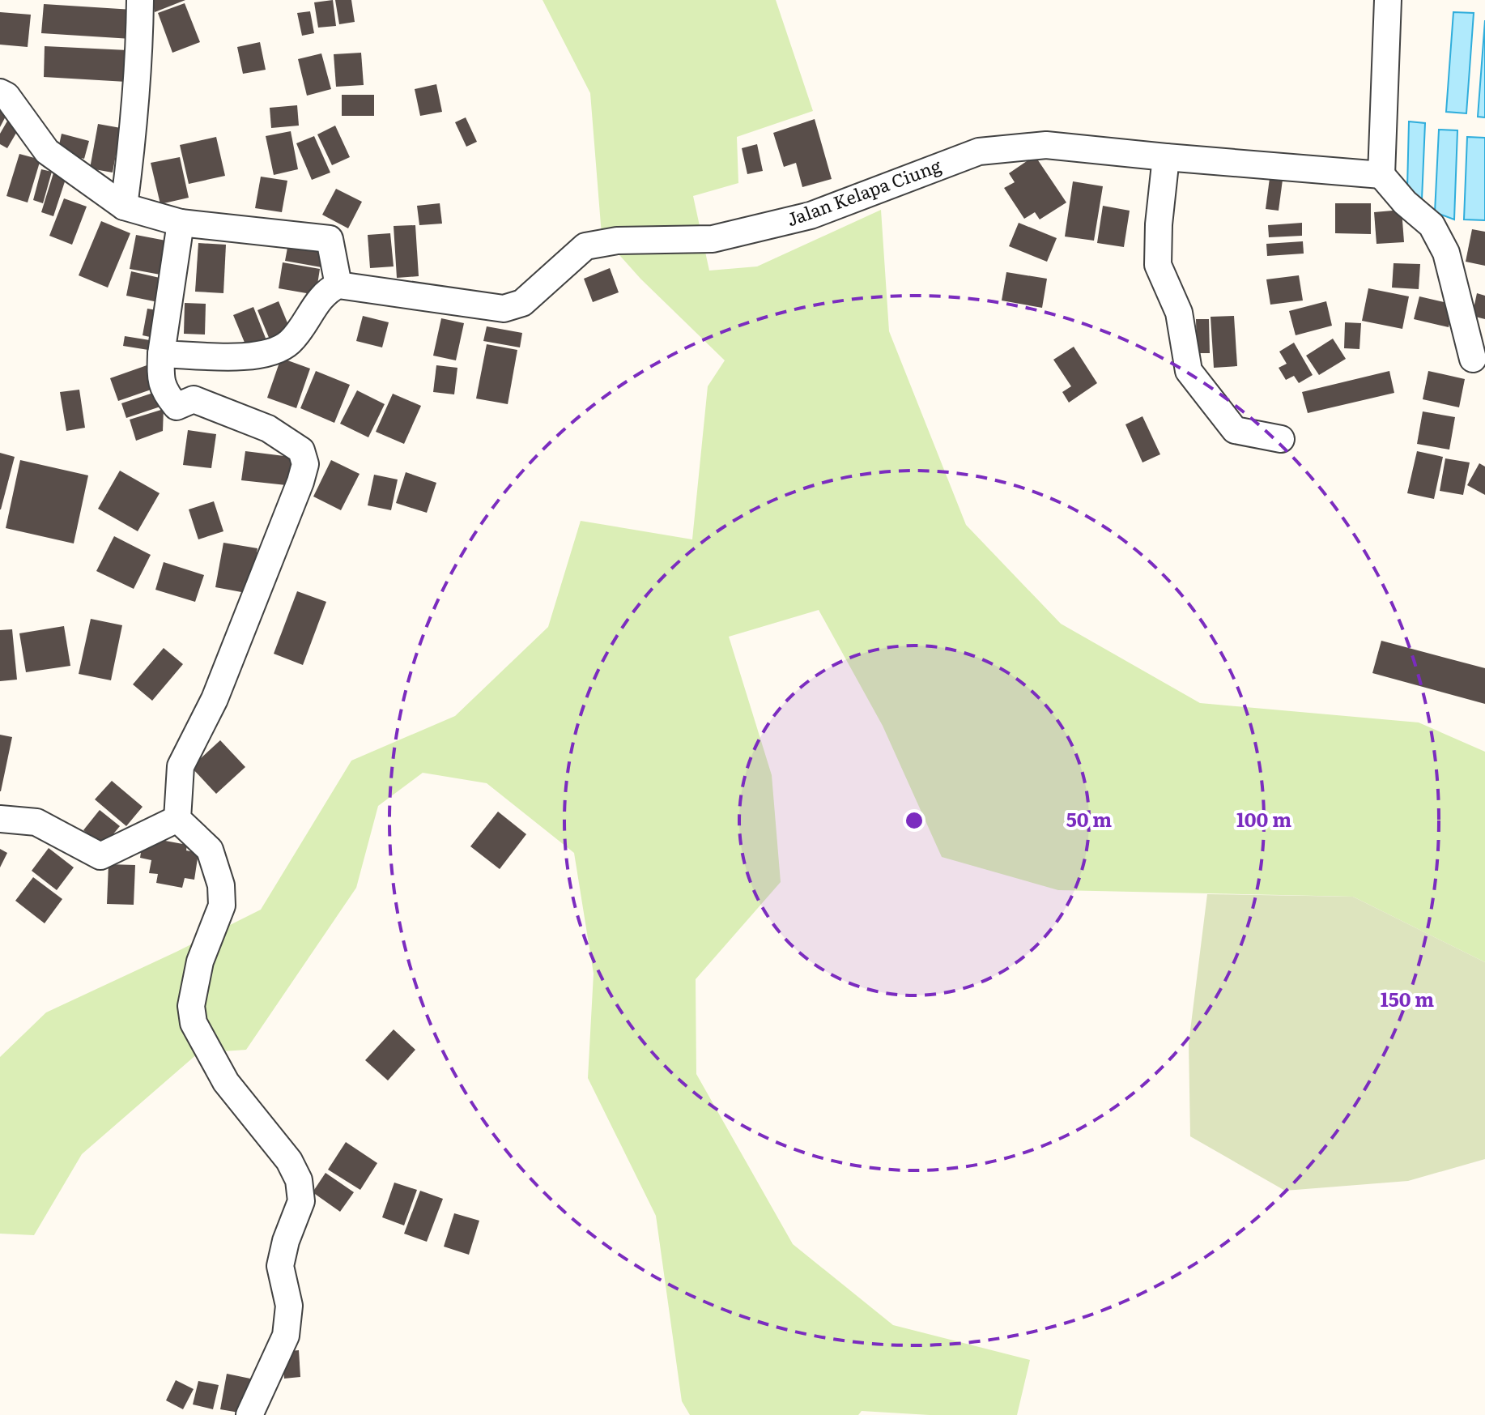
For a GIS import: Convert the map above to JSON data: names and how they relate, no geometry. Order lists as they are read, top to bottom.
{
  "streets": {
    "street": ["Jalan Kelapa Ciung"]
  },
  "rings": ["50 m", "100 m", "150 m"]
}
